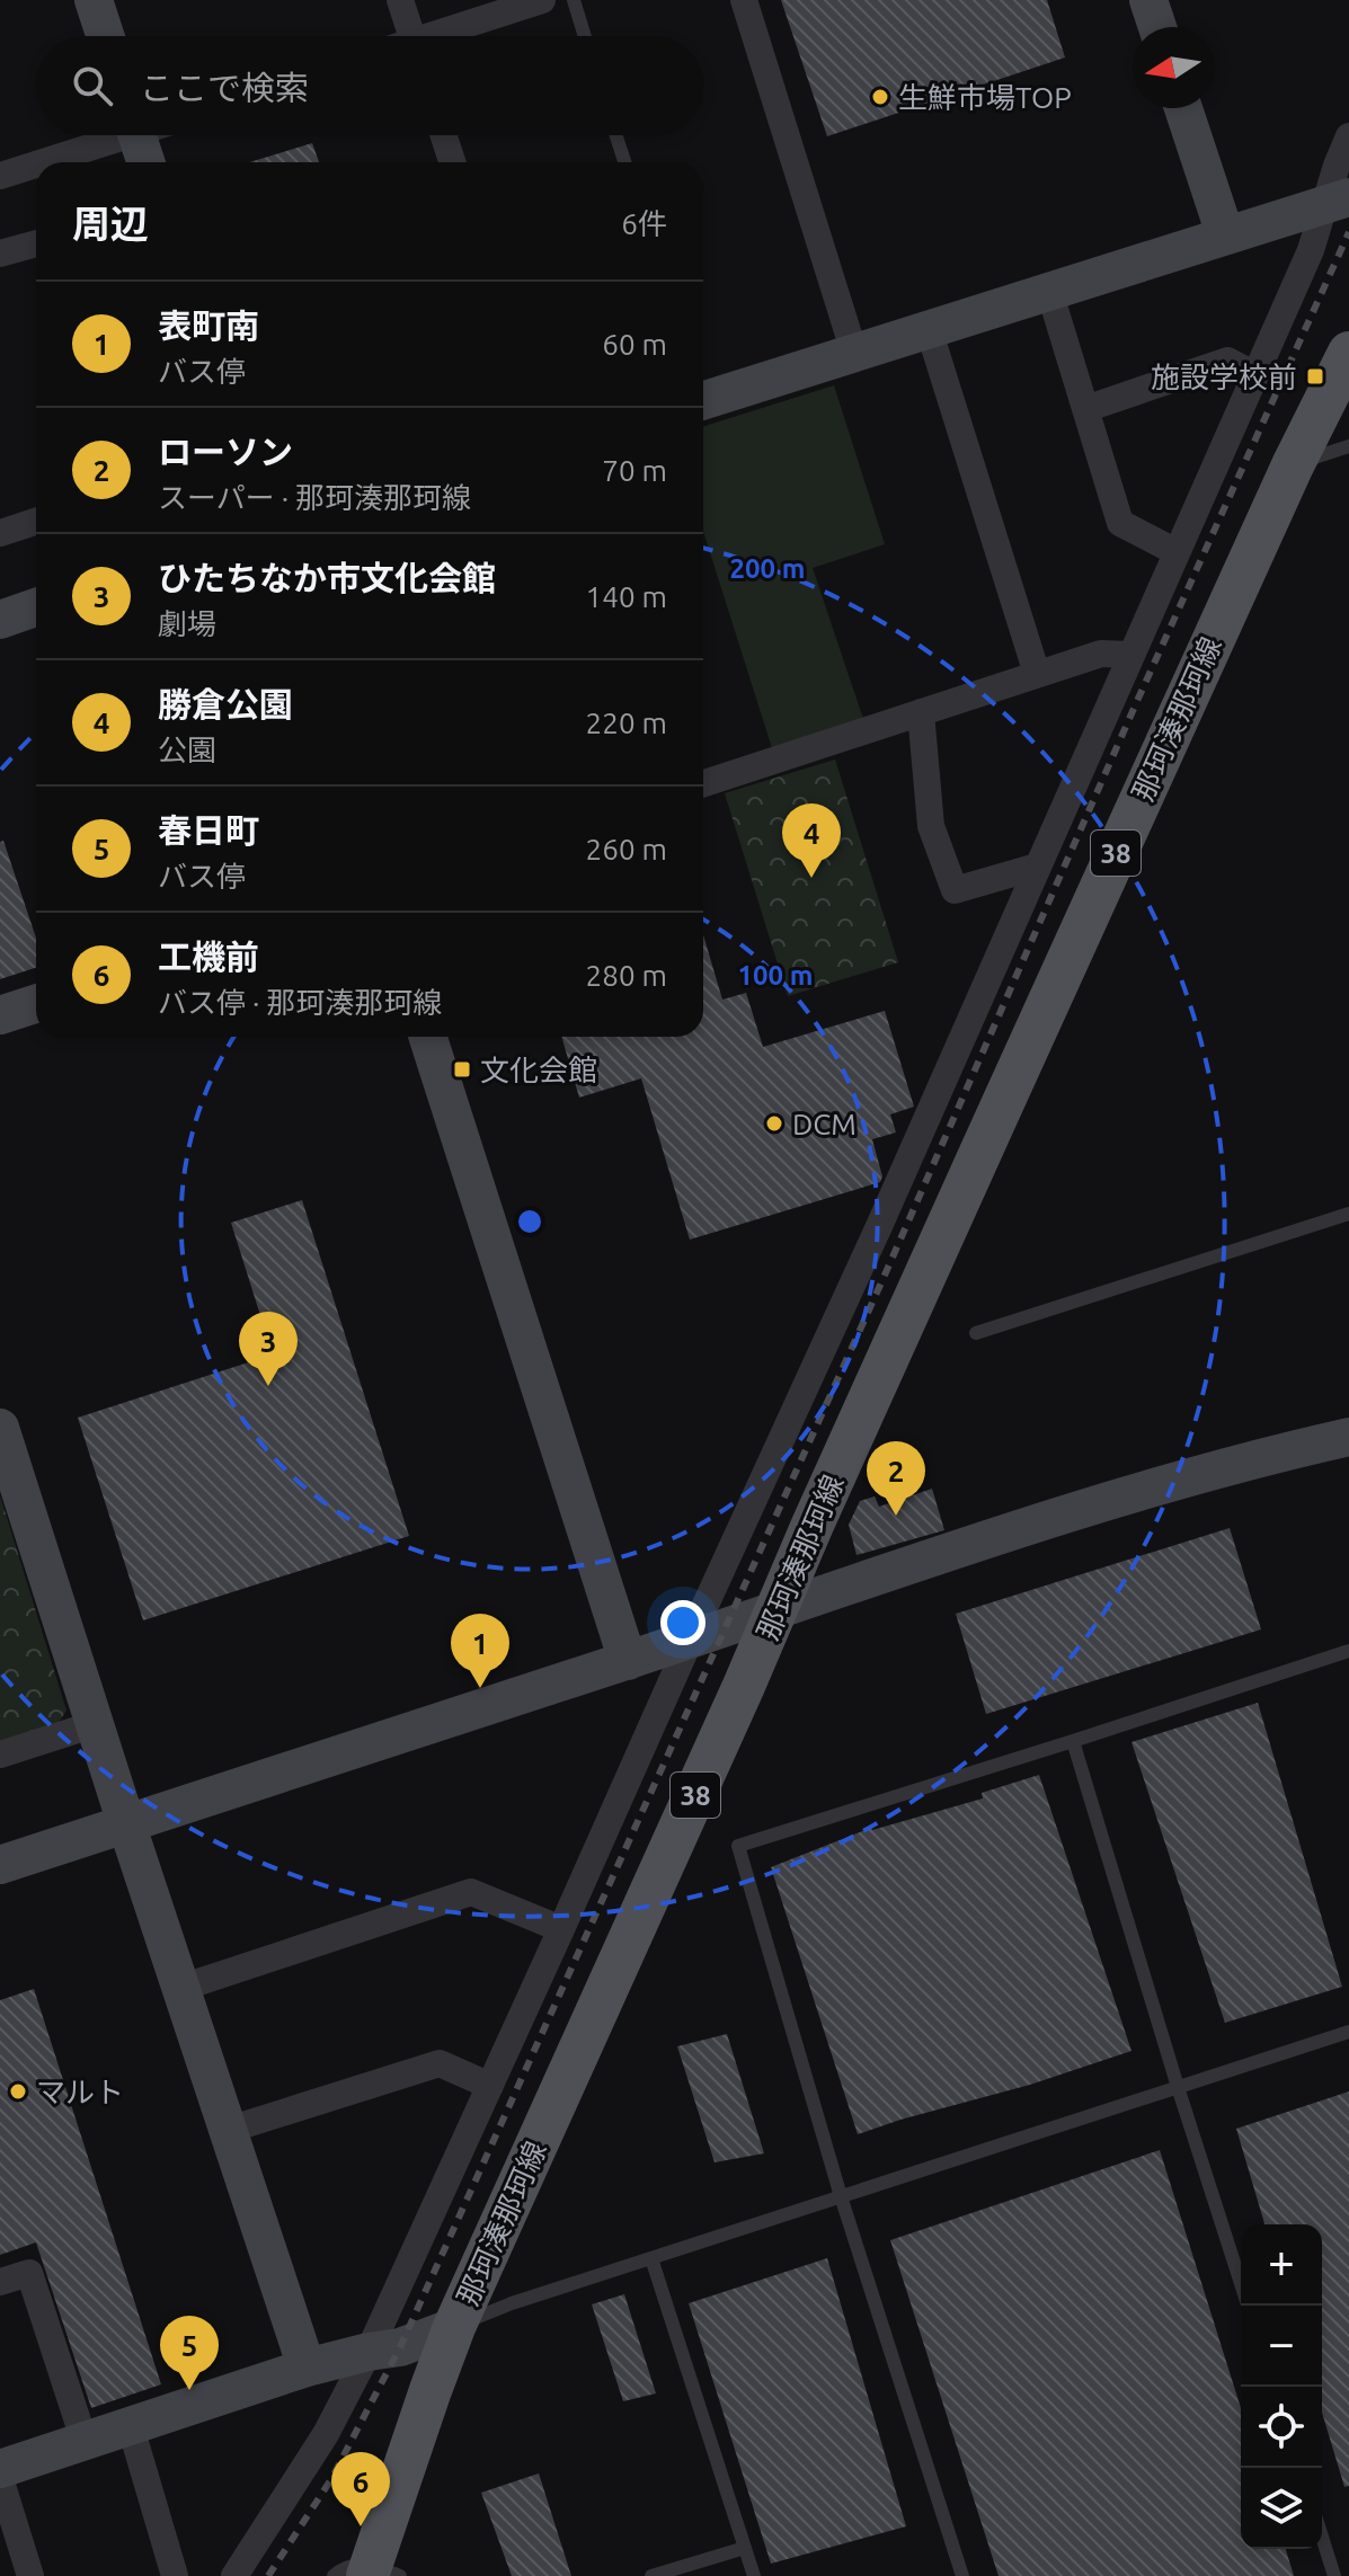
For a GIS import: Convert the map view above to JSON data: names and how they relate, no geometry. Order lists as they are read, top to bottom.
{
  "streets": {
    "main road": ["那珂湊那珂線", "38"]
  },
  "places": {
    "other": ["生鮮市場TOP", "DCM", "マルト"],
    "transit": ["施設学校前", "文化会館"]
  },
  "north": "left",
  "page": {
    "search": "ここで検索",
    "heading": ["周辺", "6件"],
    "list": [
      {
        "mark": "1",
        "name": "表町南",
        "note": "バス停",
        "value": "60 m"
      },
      {
        "mark": "2",
        "name": "ローソン",
        "note": "スーパー · 那珂湊那珂線",
        "value": "70 m"
      },
      {
        "mark": "3",
        "name": "ひたちなか市文化会館",
        "note": "劇場",
        "value": "140 m"
      },
      {
        "mark": "4",
        "name": "勝倉公園",
        "note": "公園",
        "value": "220 m"
      },
      {
        "mark": "5",
        "name": "春日町",
        "note": "バス停",
        "value": "260 m"
      },
      {
        "mark": "6",
        "name": "工機前",
        "note": "バス停 · 那珂湊那珂線",
        "value": "280 m"
      }
    ],
    "pins": [
      "4",
      "3",
      "2",
      "1",
      "5",
      "6"
    ],
    "map_buttons": ["+", "−"]
  },
  "rings": ["200 m", "100 m"]
}
